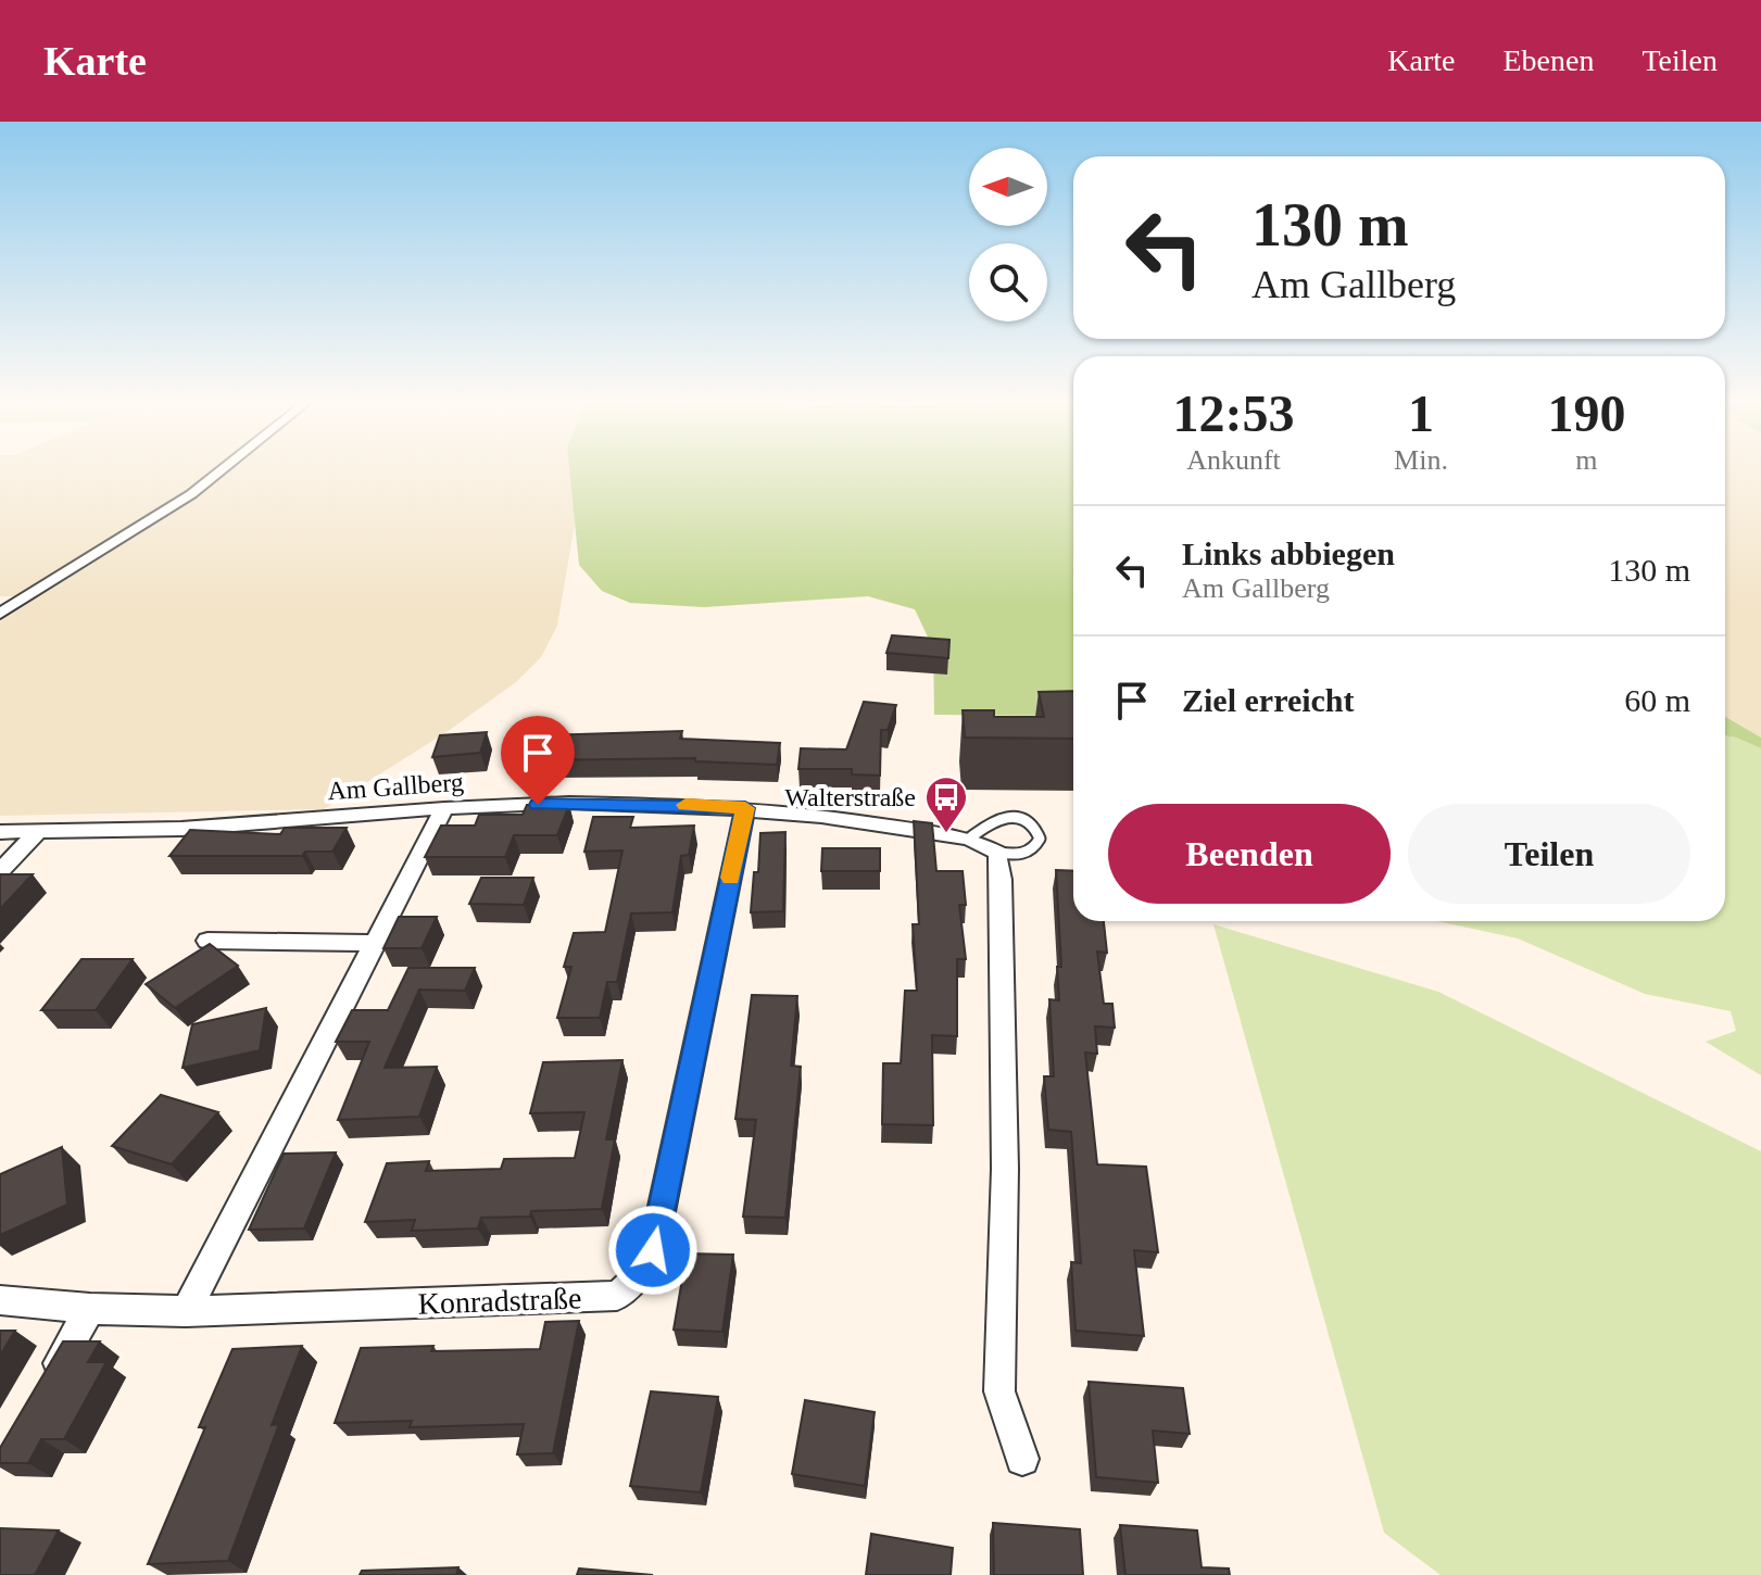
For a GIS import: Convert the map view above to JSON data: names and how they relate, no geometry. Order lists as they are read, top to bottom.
{
  "streets": {
    "street": ["Am Gallberg", "Konradstraße"]
  },
  "crossings": [
    ["Am Gallberg", "Konradstraße"]
  ],
  "places": {
    "bus stop": ["Walterstraße"]
  },
  "north": "left",
  "page": {
    "header": "Karte",
    "nav": ["Karte", "Ebenen", "Teilen"],
    "turn": ["130 m", "Am Gallberg"],
    "eta": [
      "12:53",
      "Ankunft",
      "1",
      "Min.",
      "190",
      "m"
    ],
    "list": [
      {
        "name": "Links abbiegen",
        "note": "Am Gallberg",
        "value": "130 m"
      },
      {
        "name": "Ziel erreicht",
        "value": "60 m"
      }
    ],
    "buttons": ["Beenden", "Teilen"]
  }
}
